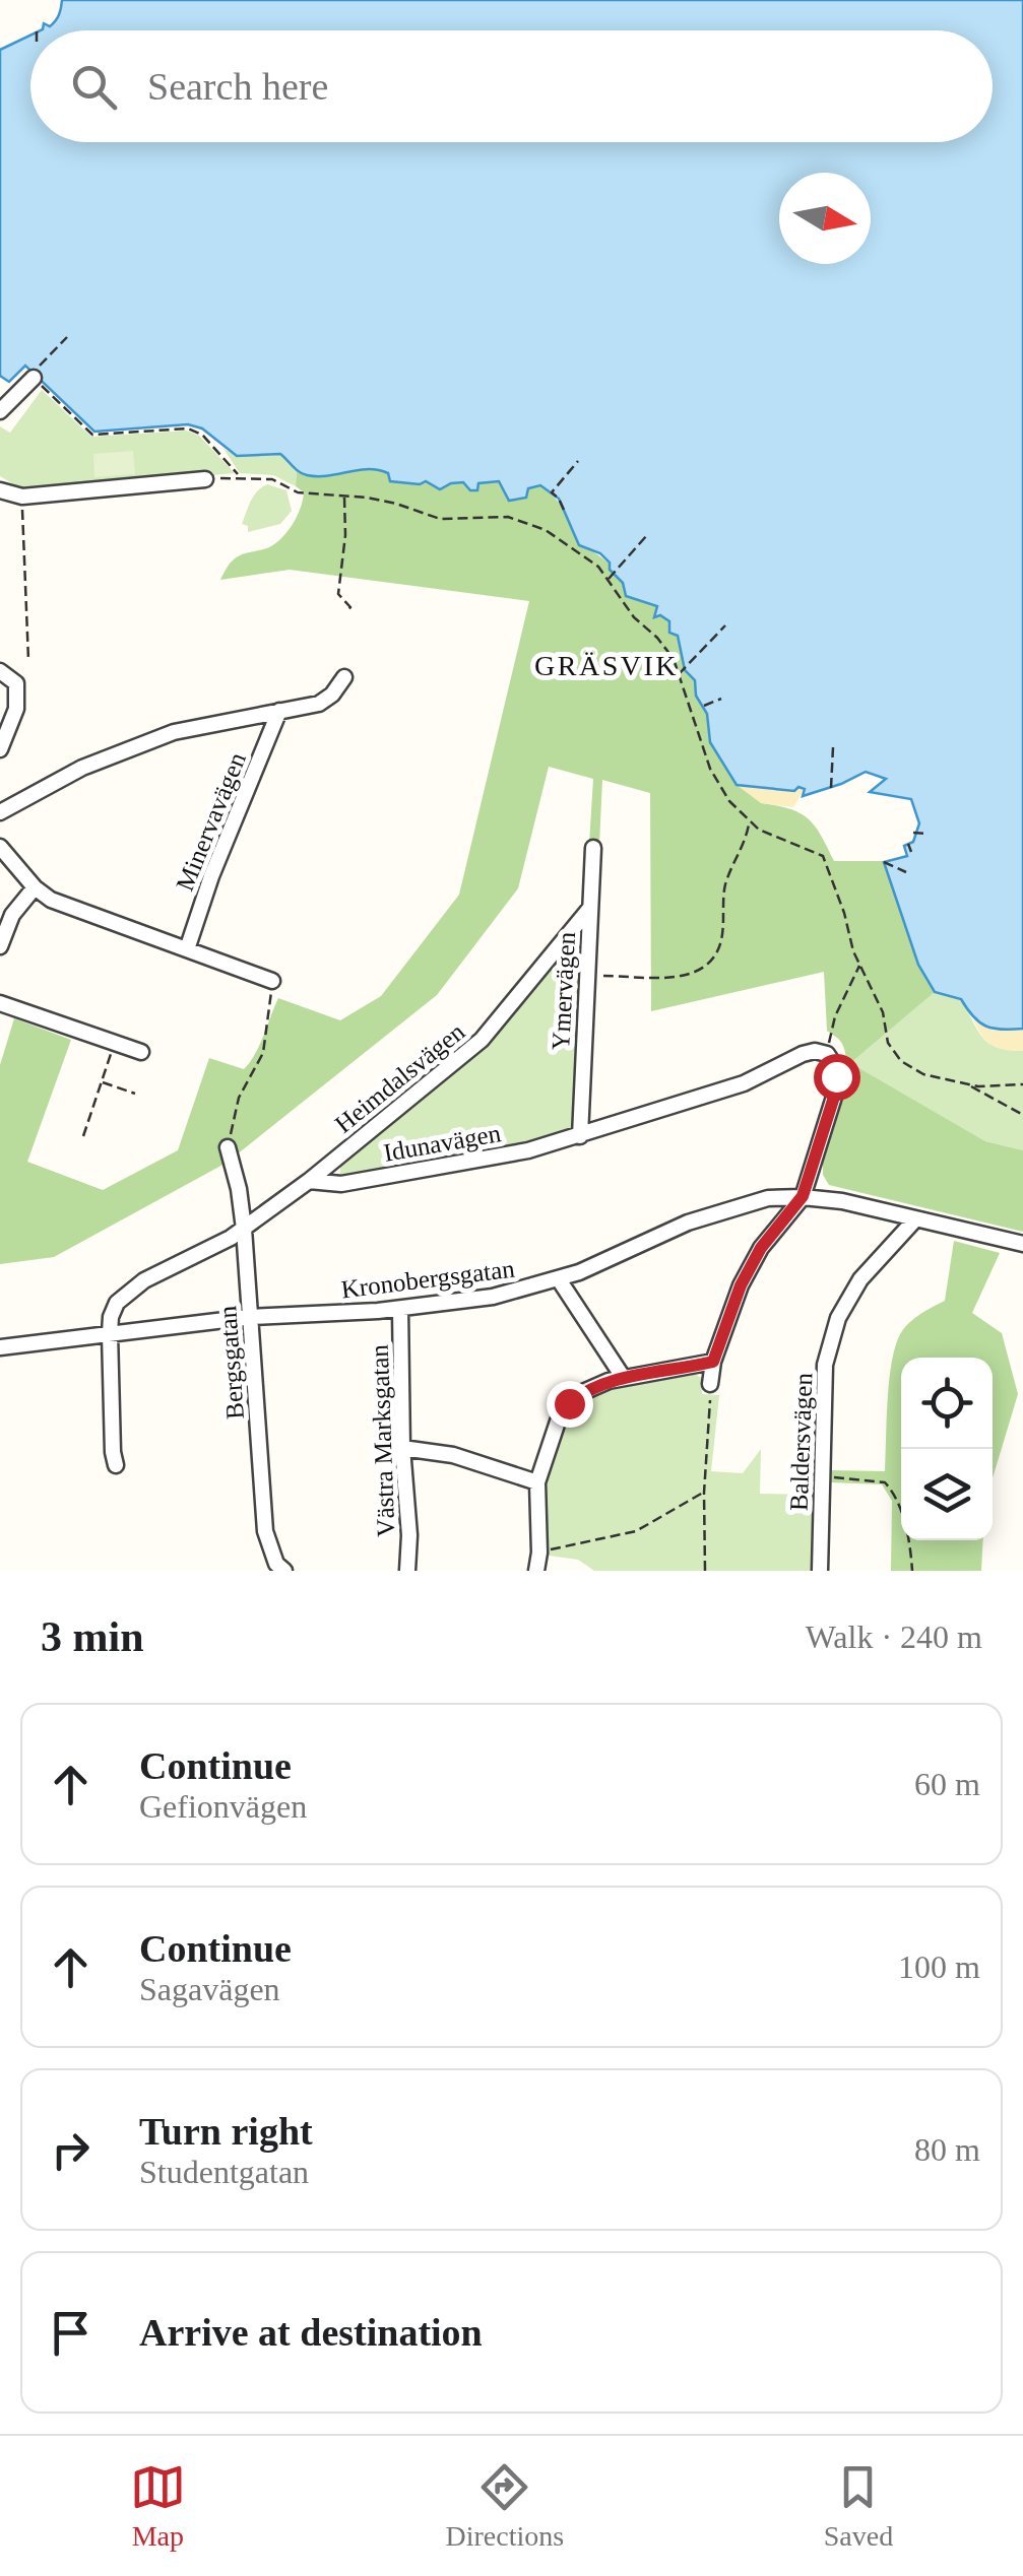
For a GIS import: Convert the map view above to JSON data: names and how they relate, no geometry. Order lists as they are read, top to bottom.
{
  "streets": {
    "street": [
      "Minervavägen",
      "Ymervägen",
      "Heimdalsvägen",
      "Idunavägen",
      "Kronobergsgatan",
      "Bergsgatan",
      "Västra Marksgatan",
      "Baldersvägen"
    ]
  },
  "crossings": [
    ["Ymervägen", "Heimdalsvägen"],
    ["Ymervägen", "Idunavägen"],
    ["Heimdalsvägen", "Idunavägen"],
    ["Kronobergsgatan", "Bergsgatan"],
    ["Kronobergsgatan", "Västra Marksgatan"],
    ["Kronobergsgatan", "Baldersvägen"]
  ],
  "districts": ["GRÄSVIK"],
  "north": "right",
  "page": {
    "search": "Search here",
    "heading": ["3 min", "Walk · 240 m"],
    "list": [
      ["Continue", "Gefionvägen", "60 m"],
      ["Continue", "Sagavägen", "100 m"],
      ["Turn right", "Studentgatan", "80 m"],
      "Arrive at destination"
    ],
    "nav": ["Map", "Directions", "Saved"]
  }
}
